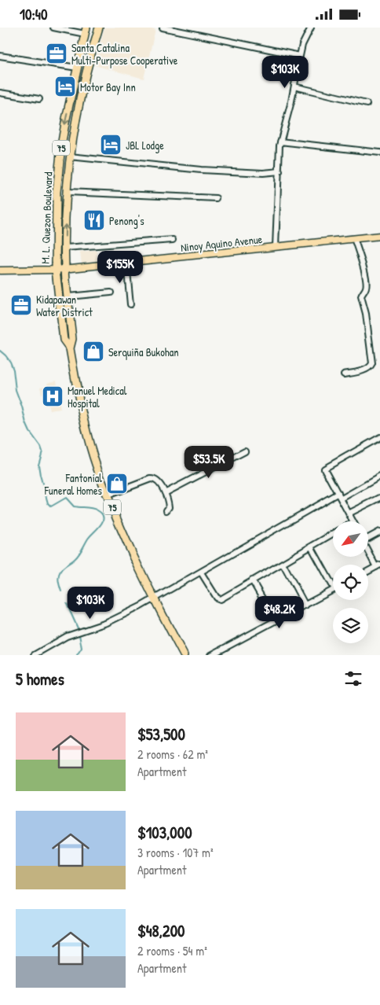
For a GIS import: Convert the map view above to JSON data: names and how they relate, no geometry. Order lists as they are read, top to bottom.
{
  "streets": {
    "highway": ["75", "M. L. Quezon Boulevard"],
    "main road": ["Ninoy Aquino Avenue"]
  },
  "crossings": [
    ["75", "M. L. Quezon Boulevard"],
    ["75", "Ninoy Aquino Avenue"],
    ["M. L. Quezon Boulevard", "Ninoy Aquino Avenue"]
  ],
  "places": {
    "office": ["Santa Catalina Multi-Purpose Cooperative", "Kidapawan Water District"],
    "hotel": ["Motor Bay Inn", "JBL Lodge"],
    "restaurant": ["Penong's"],
    "shop": ["Serquiña Bukohan", "Fantonial Funeral Homes"],
    "hospital": ["Manuel Medical Hospital"]
  },
  "north": "bottom left",
  "page": {
    "status": "10:40",
    "price": [
      "$103K",
      "$155K",
      "$53.5K",
      "$103K",
      "$48.2K"
    ],
    "heading": "5 homes",
    "list": [
      {
        "name": "$53,500",
        "note": "2 rooms · 62 m² · Apartment"
      },
      {
        "name": "$103,000",
        "note": "3 rooms · 107 m² · Apartment"
      },
      {
        "name": "$48,200",
        "note": "2 rooms · 54 m² · Apartment"
      }
    ]
  }
}
